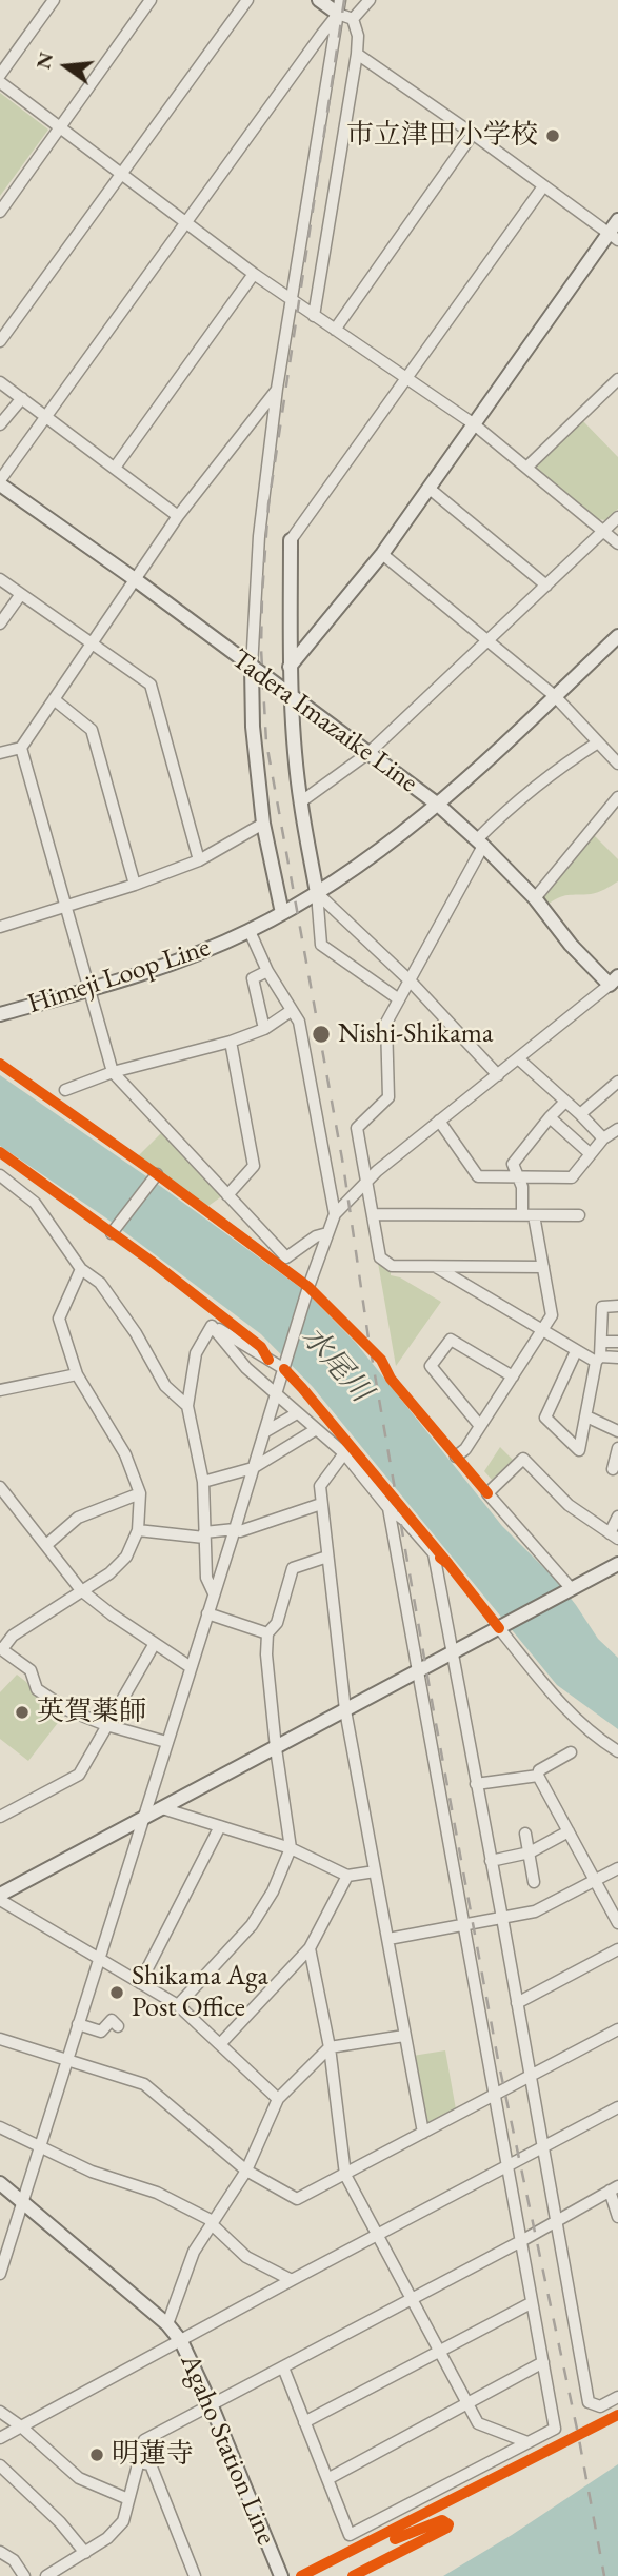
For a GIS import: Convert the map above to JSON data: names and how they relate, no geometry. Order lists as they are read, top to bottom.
{
  "streets": {
    "main road": ["Tadera Imazaike Line", "Himeji Loop Line", "Agaho Station Line"]
  },
  "crossings": [
    ["Tadera Imazaike Line", "Himeji Loop Line"]
  ],
  "water": ["水尾川"],
  "places": [
    "市立津田小学校",
    "Nishi-Shikama",
    "英賀薬師",
    "Shikama Aga Post Office",
    "明蓮寺"
  ],
  "north": "left"
}
